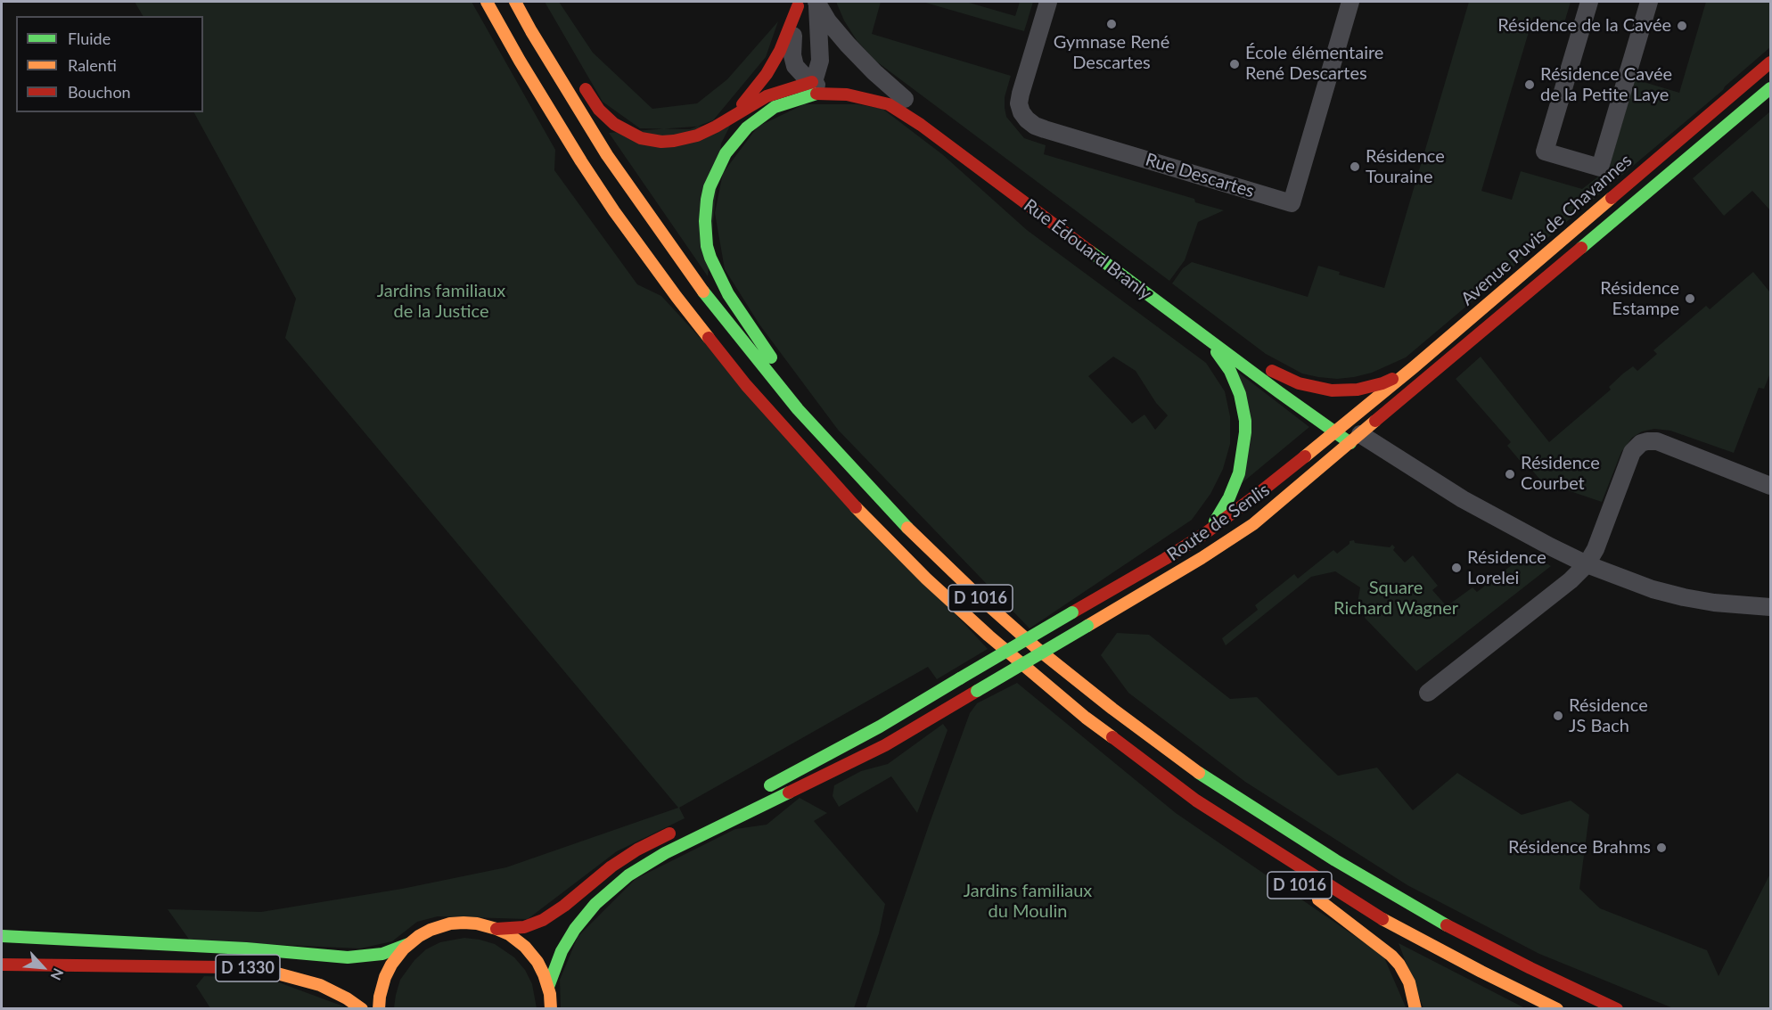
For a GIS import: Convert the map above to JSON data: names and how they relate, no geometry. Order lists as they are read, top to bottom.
{
  "streets": {
    "main road": [
      "Avenue Puvis de Chavannes",
      "Rue Édouard Branly",
      "Route de Senlis",
      "D 1016",
      "D 1330"
    ],
    "street": ["Rue Descartes"]
  },
  "crossings": [
    ["Avenue Puvis de Chavannes", "Rue Édouard Branly"],
    ["Avenue Puvis de Chavannes", "Route de Senlis"],
    ["Rue Édouard Branly", "Route de Senlis"]
  ],
  "parks": ["Jardins familiaux de la Justice", "Square Richard Wagner", "Jardins familiaux du Moulin"],
  "places": [
    "Gymnase René Descartes",
    "Résidence de la Cavée",
    "École élémentaire René Descartes",
    "Résidence Cavée de la Petite Laye",
    "Résidence Touraine",
    "Résidence Estampe",
    "Résidence Courbet",
    "Résidence Lorelei",
    "Résidence JS Bach",
    "Résidence Brahms"
  ],
  "legend": ["Fluide", "Ralenti", "Bouchon"],
  "north": "bottom right"
}
